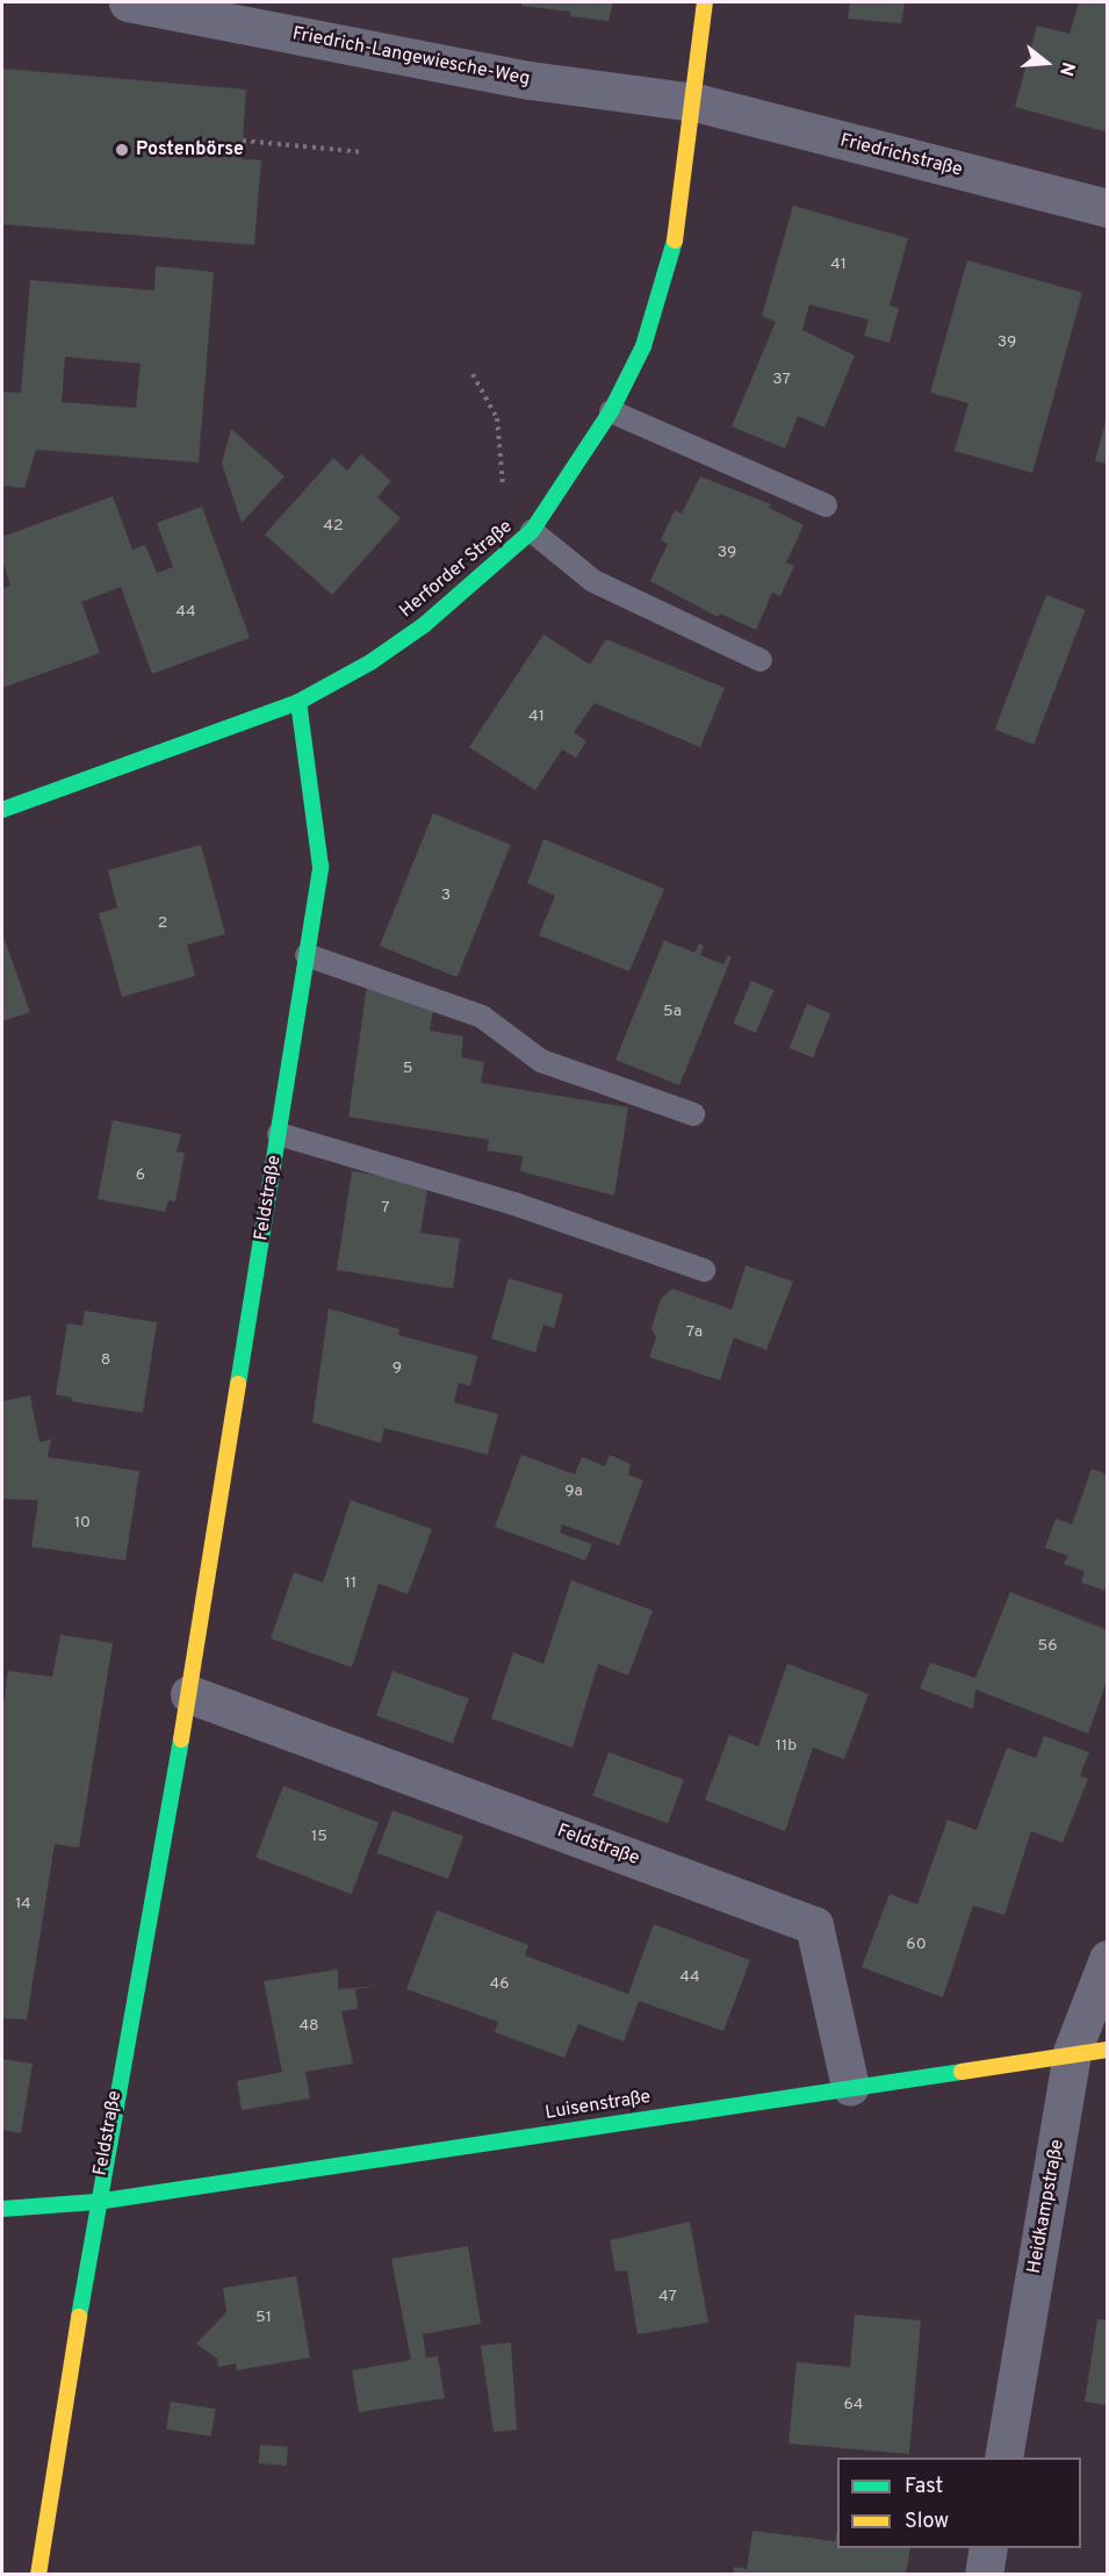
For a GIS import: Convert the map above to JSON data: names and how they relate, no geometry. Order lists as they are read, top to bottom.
{
  "streets": {
    "street": [
      "Friedrich-Langewiesche-Weg",
      "Friedrichstraße",
      "Herforder Straße",
      "Feldstraße",
      "Luisenstraße",
      "Heidkampstraße"
    ]
  },
  "crossings": [
    ["Friedrich-Langewiesche-Weg", "Friedrichstraße"],
    ["Friedrich-Langewiesche-Weg", "Herforder Straße"],
    ["Friedrichstraße", "Herforder Straße"],
    ["Herforder Straße", "Feldstraße"],
    ["Feldstraße", "Luisenstraße"],
    ["Luisenstraße", "Heidkampstraße"]
  ],
  "places": ["Postenbörse"],
  "house_numbers": [
    "41",
    "39",
    "37",
    "42",
    "39",
    "44",
    "41",
    "3",
    "2",
    "5a",
    "5",
    "6",
    "7",
    "7a",
    "8",
    "9",
    "9a",
    "10",
    "11",
    "56",
    "11b",
    "15",
    "14",
    "60",
    "44",
    "46",
    "48",
    "47",
    "51",
    "64"
  ],
  "legend": ["Fast", "Slow"],
  "north": "right"
}
